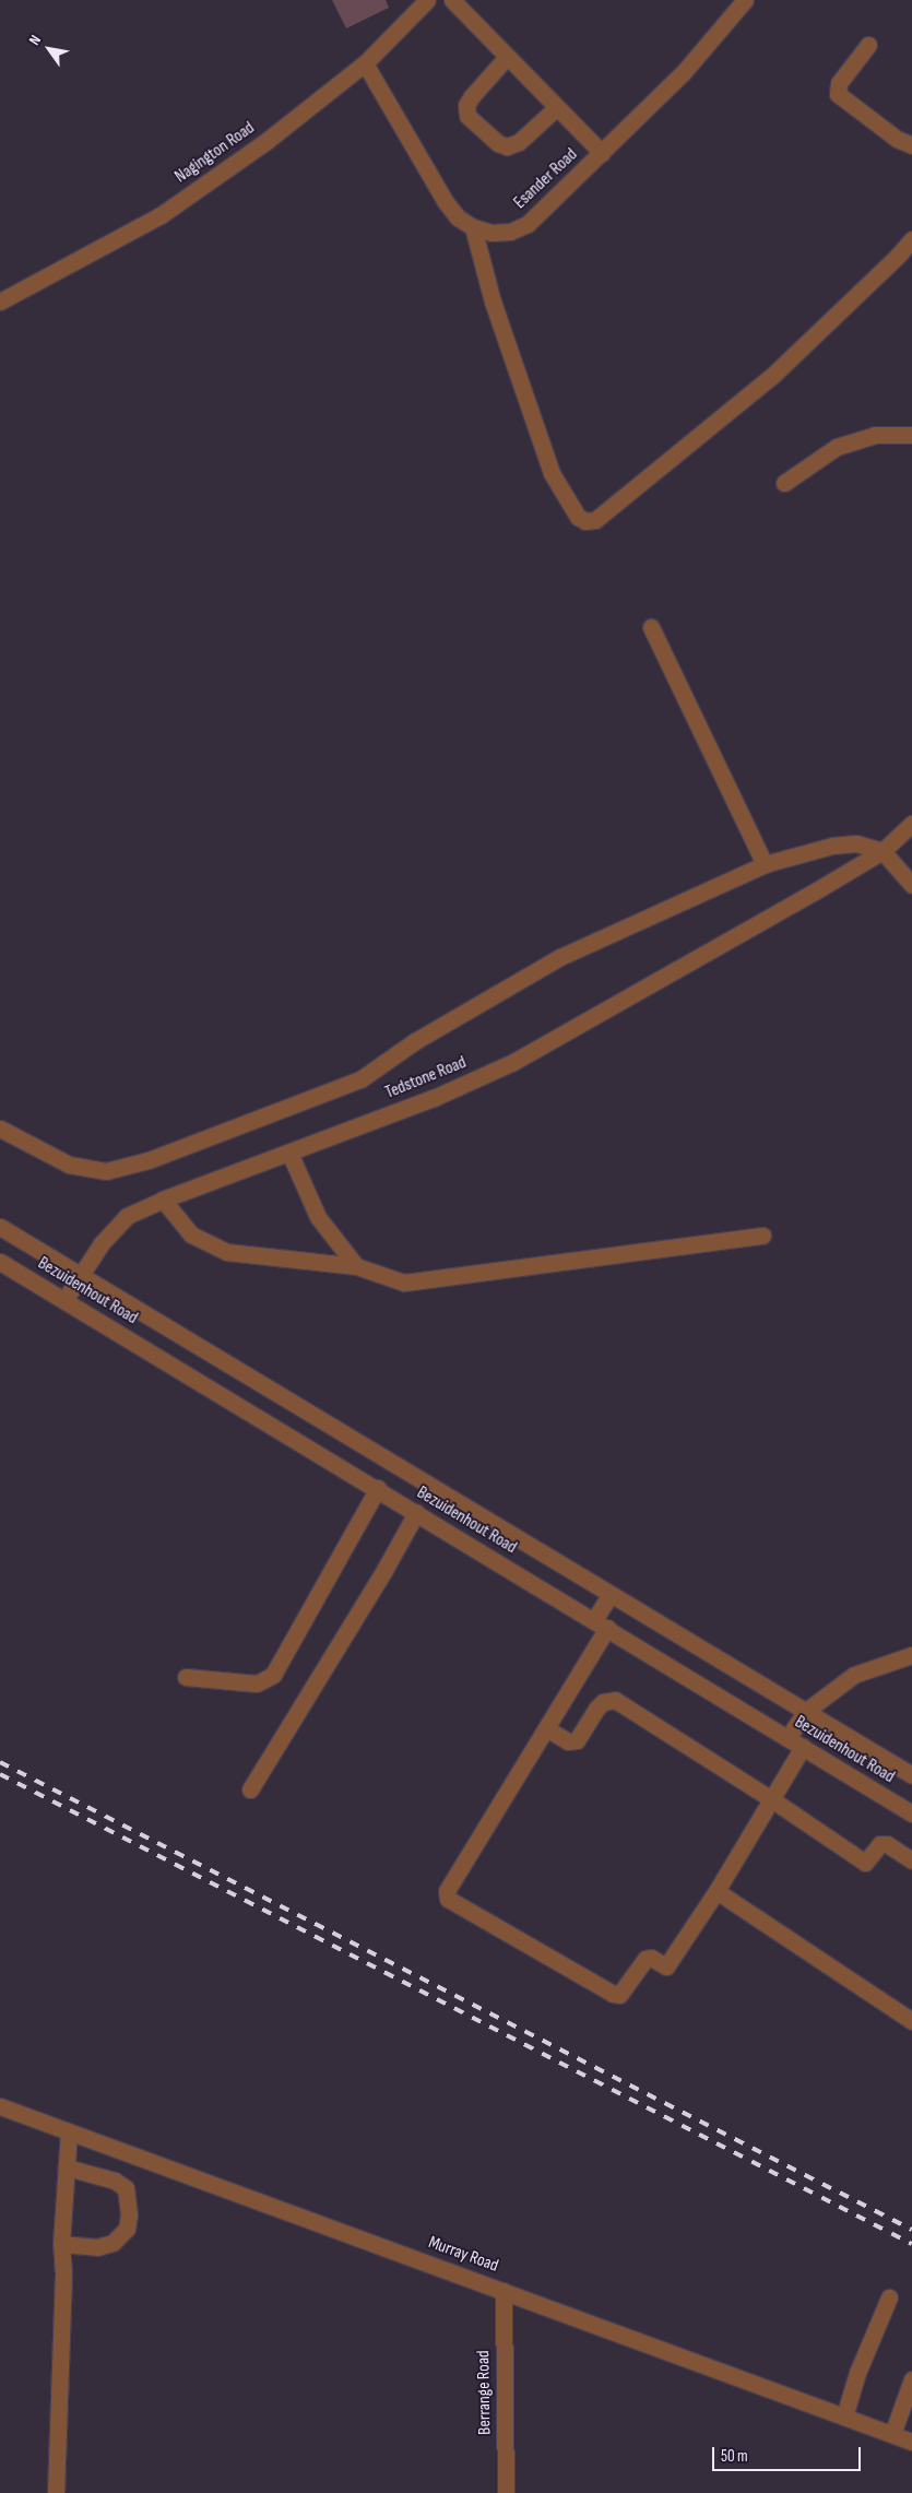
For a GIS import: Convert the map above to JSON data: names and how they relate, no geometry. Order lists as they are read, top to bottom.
{
  "streets": {
    "street": [
      "Nagington Road",
      "Esander Road",
      "Tedstone Road",
      "Bezuidenhout Road",
      "Murray Road",
      "Berrange Road"
    ]
  },
  "crossings": [
    ["Nagington Road", "Esander Road"],
    ["Tedstone Road", "Bezuidenhout Road"],
    ["Murray Road", "Berrange Road"]
  ],
  "scale_bar": "50 m",
  "north": "top left"
}
